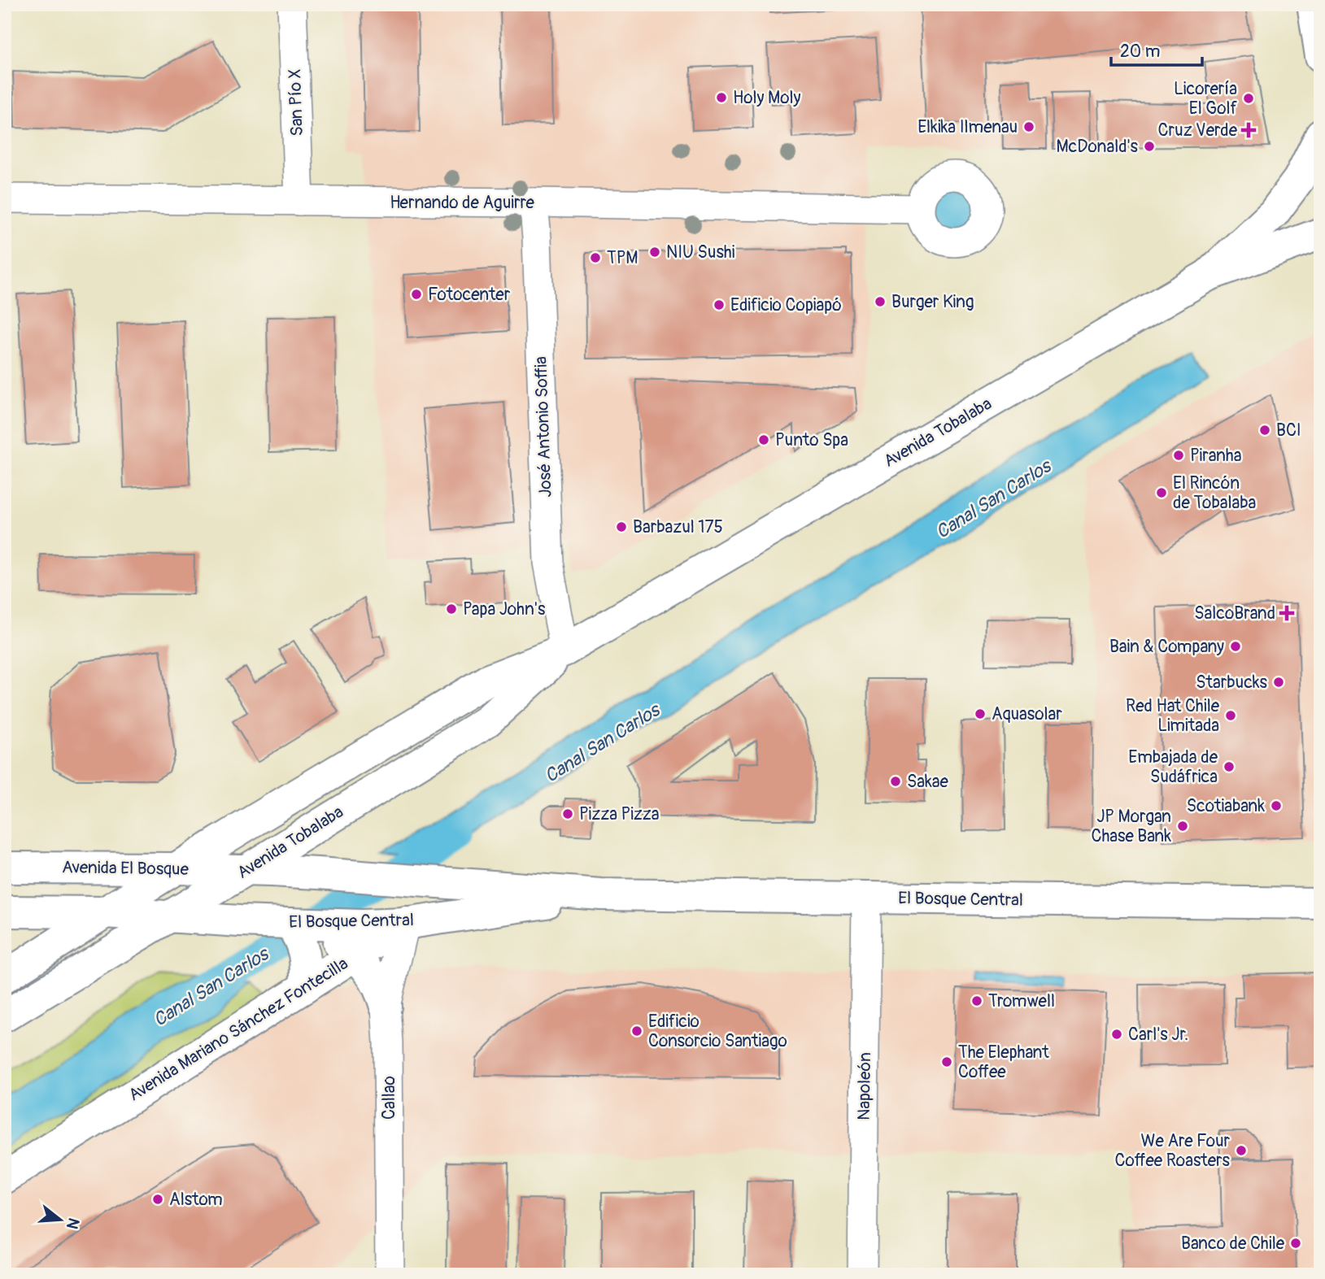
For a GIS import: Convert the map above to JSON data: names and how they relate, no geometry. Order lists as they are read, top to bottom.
{
  "streets": {
    "street": [
      "San Pío X",
      "Hernando de Aguirre",
      "José Antonio Soffia",
      "Avenida Tobalaba",
      "Avenida El Bosque",
      "El Bosque Central",
      "Avenida Mariano Sánchez Fontecilla",
      "Napoleón",
      "Callao"
    ]
  },
  "crossings": [
    ["San Pío X", "Hernando de Aguirre"],
    ["Hernando de Aguirre", "José Antonio Soffia"],
    ["José Antonio Soffia", "Avenida Tobalaba"],
    ["Avenida Tobalaba", "Avenida El Bosque"],
    ["Avenida Tobalaba", "El Bosque Central"],
    ["Avenida El Bosque", "El Bosque Central"],
    ["El Bosque Central", "Avenida Mariano Sánchez Fontecilla"],
    ["El Bosque Central", "Napoleón"],
    ["El Bosque Central", "Callao"],
    ["Avenida Mariano Sánchez Fontecilla", "Callao"]
  ],
  "water": ["Canal San Carlos"],
  "places": {
    "other": [
      "Holy Moly",
      "Licorería El Golf",
      "Elkika Ilmenau",
      "McDonald's",
      "NIU Sushi",
      "TPM",
      "Fotocenter",
      "Burger King",
      "Edificio Copiapó",
      "BCI",
      "Punto Spa",
      "Piranha",
      "El Rincón de Tobalaba",
      "Barbazul 175",
      "Papa John's",
      "Bain & Company",
      "Starbucks",
      "Aquasolar",
      "Red Hat Chile Limitada",
      "Embajada de Sudáfrica",
      "Sakae",
      "Scotiabank",
      "Pizza Pizza",
      "JP Morgan Chase Bank",
      "Tromwell",
      "Edificio Consorcio Santiago",
      "Carl's Jr.",
      "The Elephant Coffee",
      "We Are Four Coffee Roasters",
      "Alstom",
      "Banco de Chile"
    ],
    "health": ["Cruz Verde", "SalcoBrand"]
  },
  "scale_bar": "20 m",
  "north": "right"
}
